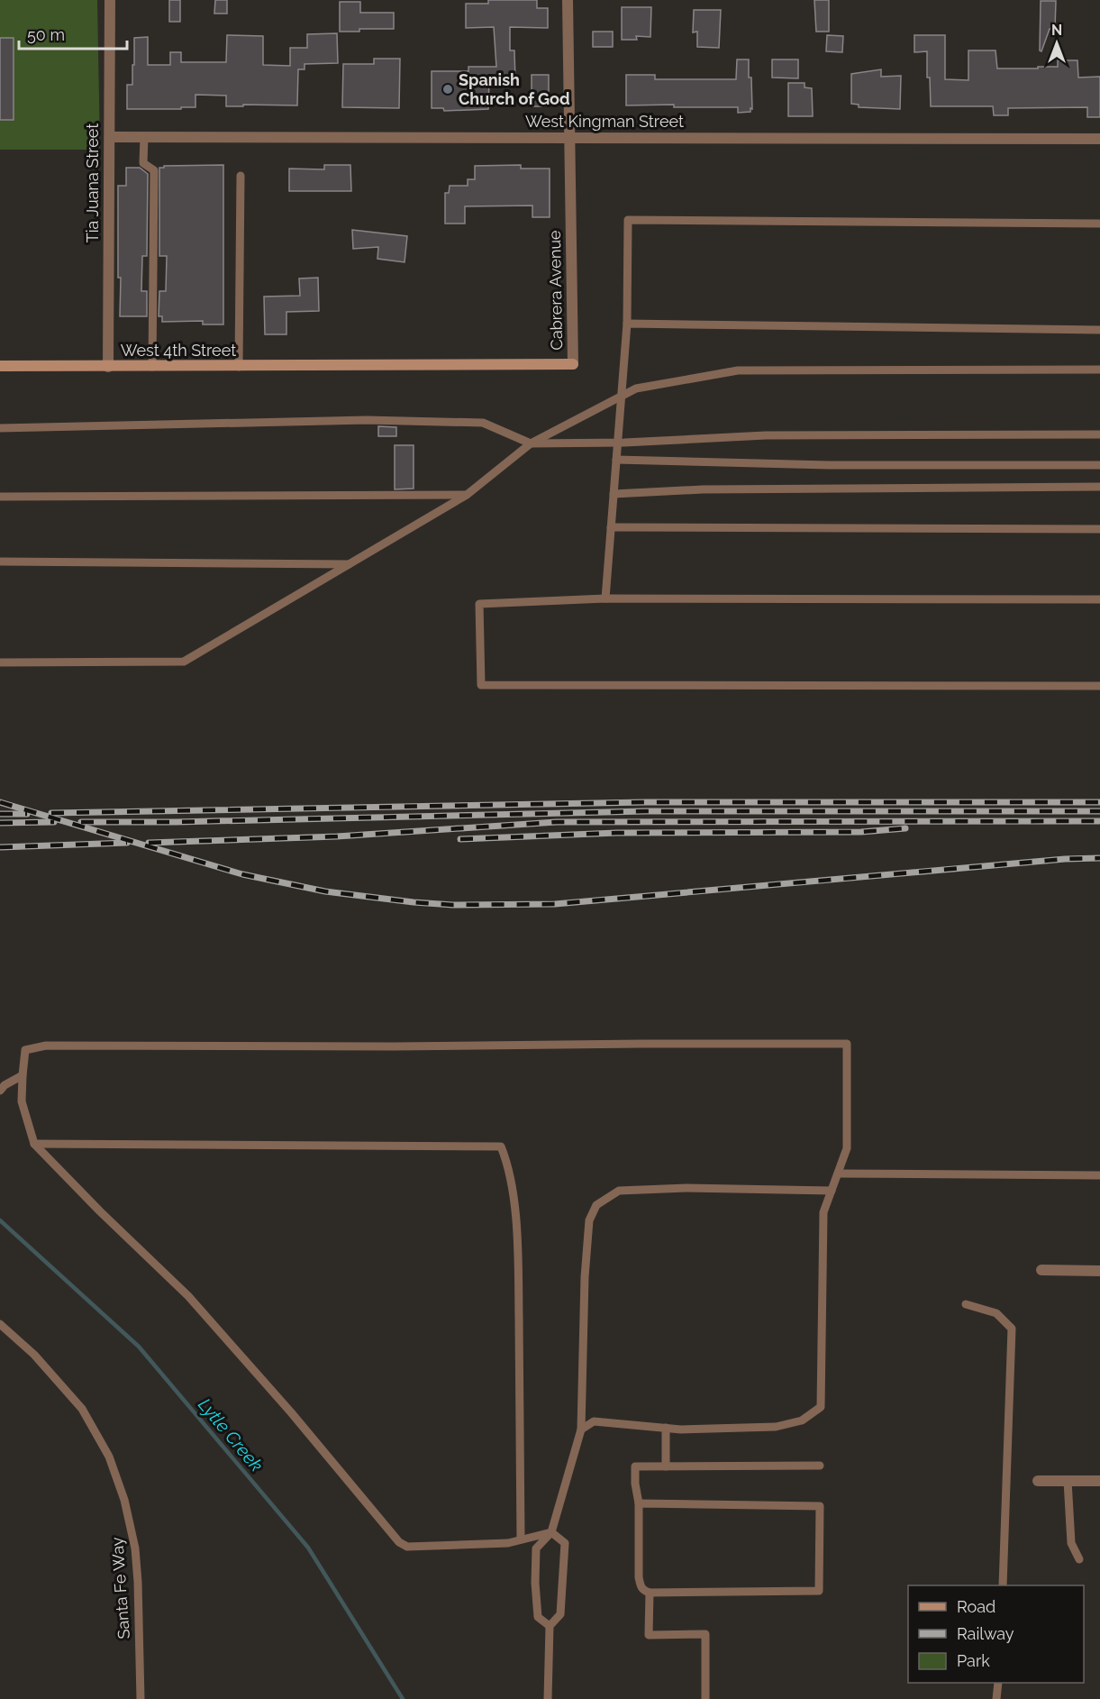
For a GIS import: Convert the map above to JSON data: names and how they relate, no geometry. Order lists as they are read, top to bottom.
{
  "streets": {
    "street": [
      "West Kingman Street",
      "Tia Juana Street",
      "Cabrera Avenue",
      "West 4th Street"
    ],
    "lane": ["Santa Fe Way"]
  },
  "crossings": [
    ["West Kingman Street", "Tia Juana Street"],
    ["West Kingman Street", "Cabrera Avenue"],
    ["Tia Juana Street", "West 4th Street"],
    ["Cabrera Avenue", "West 4th Street"]
  ],
  "water": ["Lytle Creek"],
  "places": ["Spanish Church of God"],
  "legend": ["Road", "Railway", "Park"],
  "scale_bar": "50 m",
  "north": "top"
}
